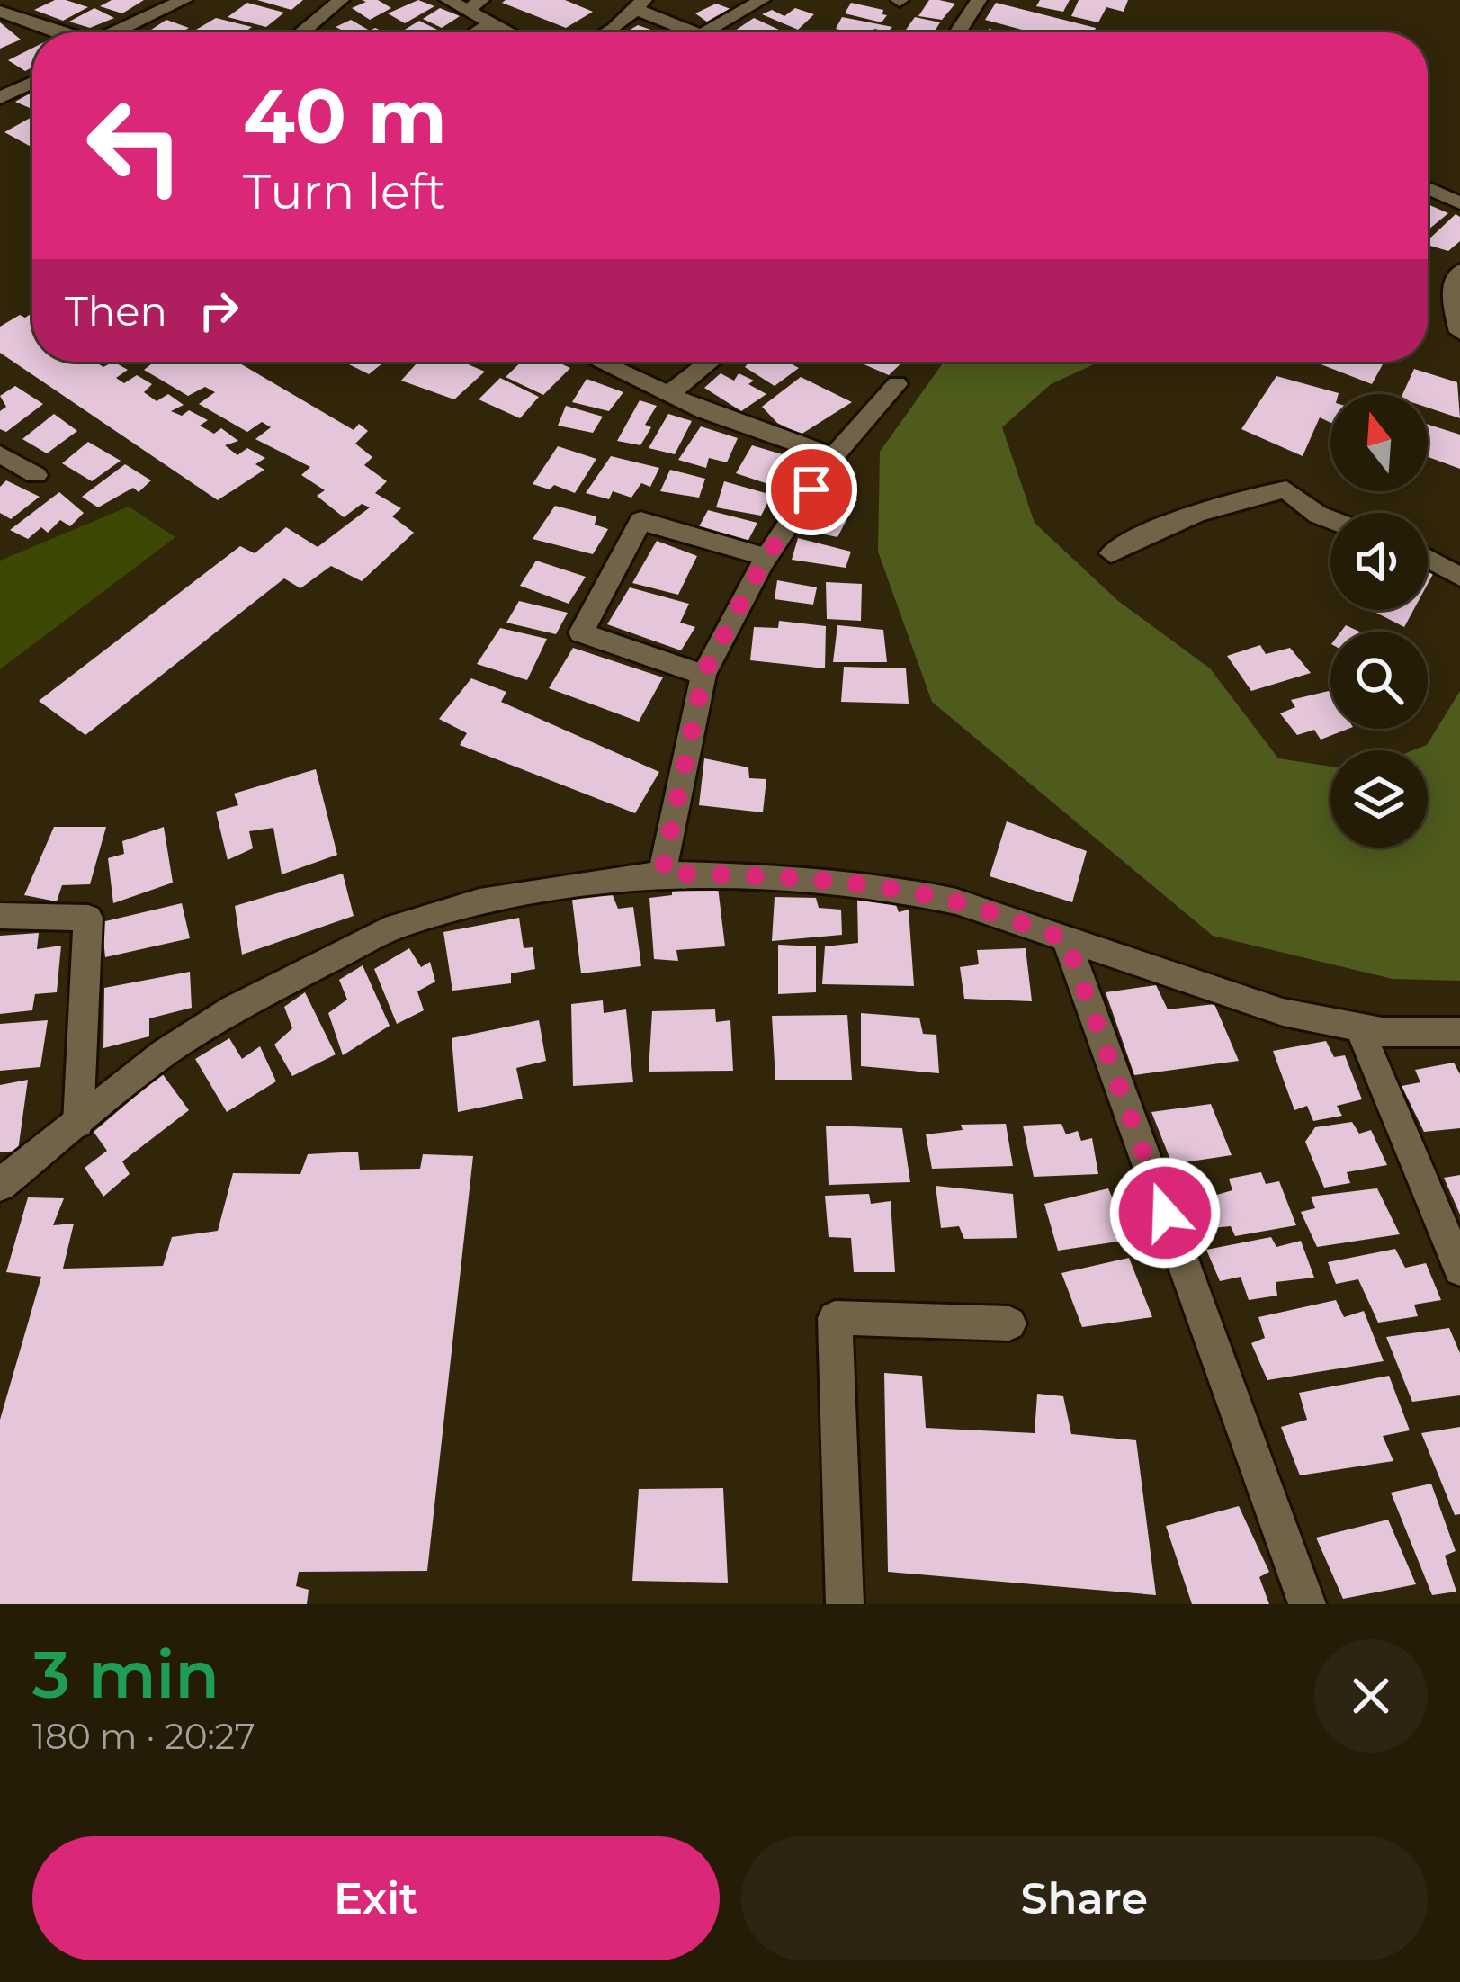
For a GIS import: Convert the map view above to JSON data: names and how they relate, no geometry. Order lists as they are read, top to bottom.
{
  "north": "top",
  "page": {
    "turn": ["40 m", "Turn left"],
    "then": "Then",
    "heading": ["3 min", "180 m · 20:27"],
    "buttons": ["Exit", "Share"]
  }
}
